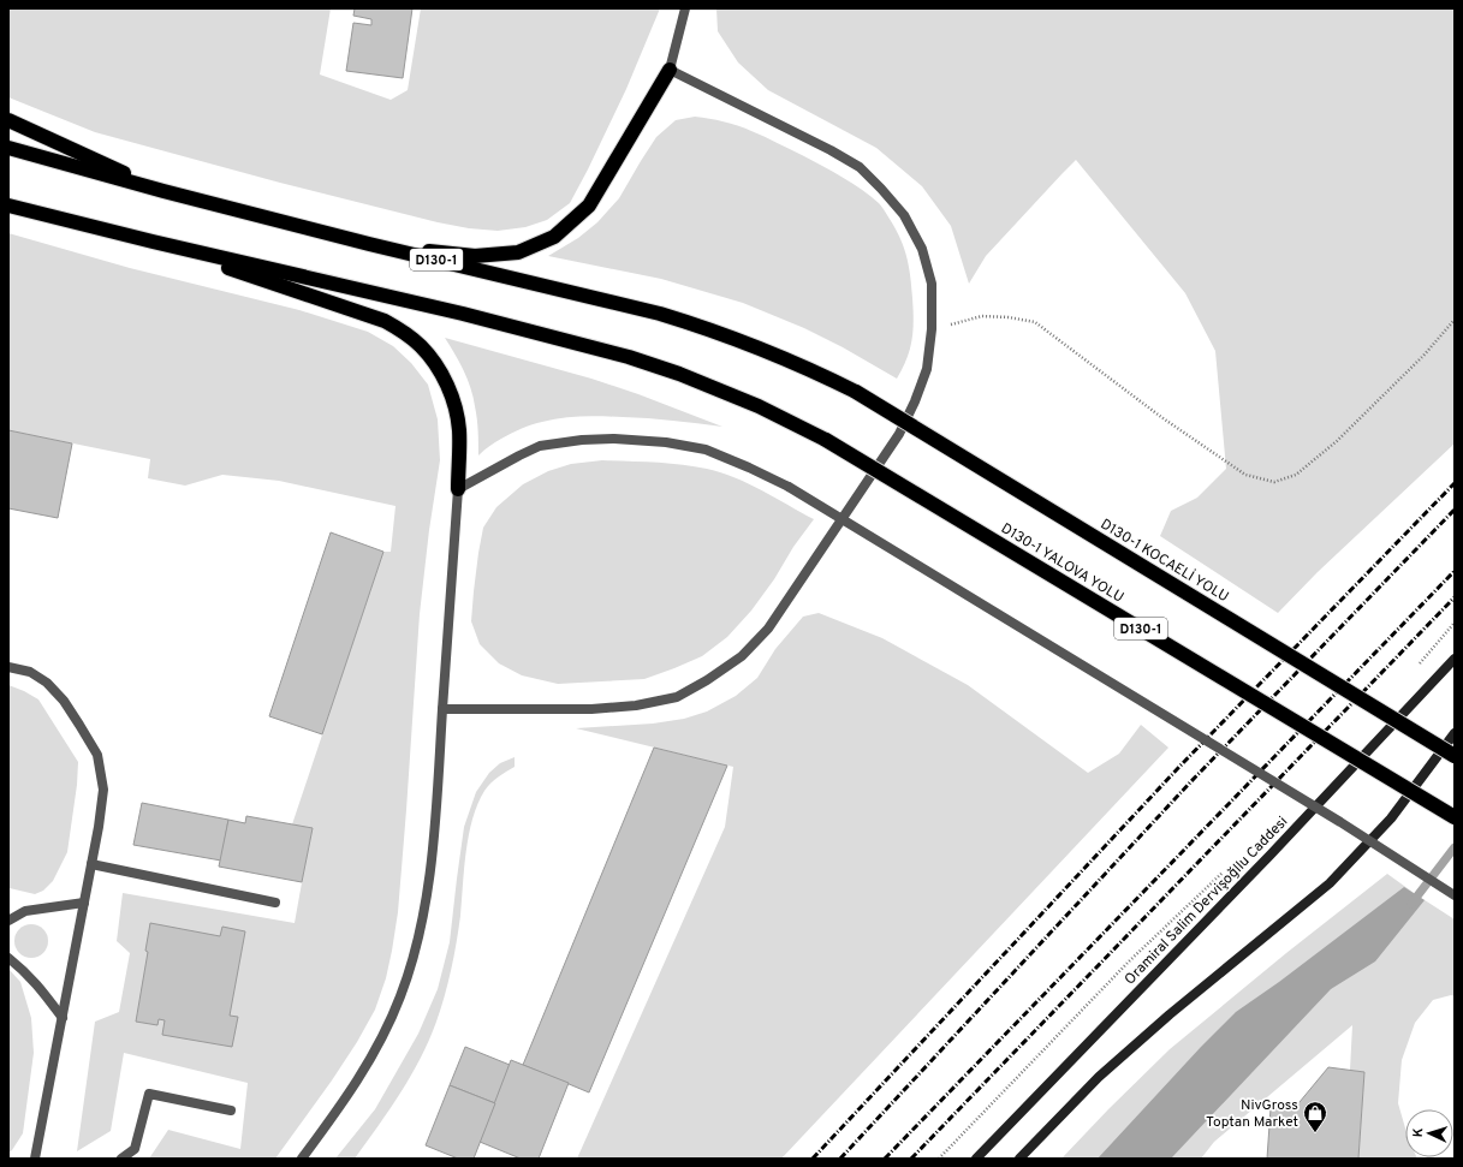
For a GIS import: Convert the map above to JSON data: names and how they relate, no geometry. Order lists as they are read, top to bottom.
{
  "streets": {
    "highway": ["D130-1", "D130-1 KOCAELİ YOLU", "D130-1 YALOVA YOLU"],
    "main road": ["Oramiral Salim Dervişoğllu Caddesi"]
  },
  "crossings": [
    ["D130-1", "D130-1 KOCAELİ YOLU"],
    ["D130-1", "D130-1 YALOVA YOLU"]
  ],
  "places": {
    "shop": ["NivGross Toptan Market"]
  },
  "north": "left"
}
